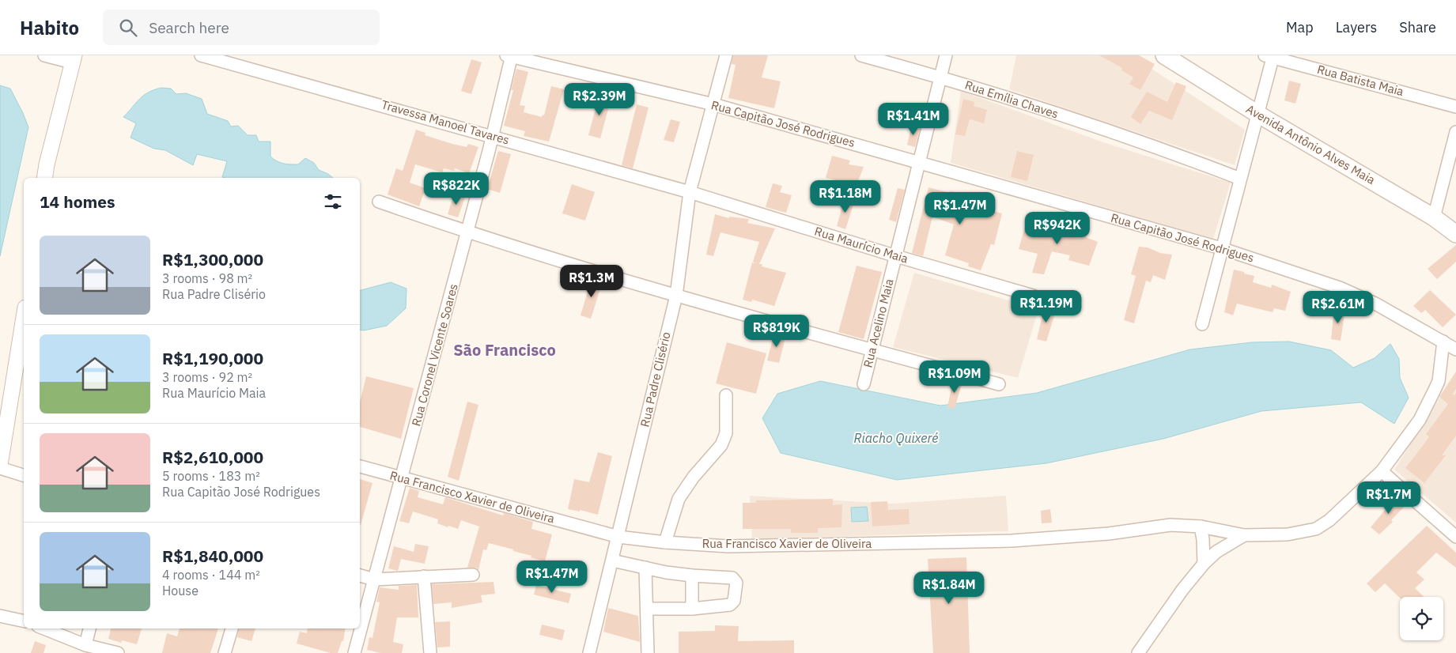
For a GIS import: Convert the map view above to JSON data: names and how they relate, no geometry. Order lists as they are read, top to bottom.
{
  "streets": {
    "main road": ["Avenida Antônio Alves Maia"],
    "street": [
      "Rua Batista Maia",
      "Rua Emília Chaves",
      "Travessa Manoel Tavares",
      "Rua Capitão José Rodrigues",
      "Rua Maurício Maia",
      "Rua Acelino Maia",
      "Rua Coronel Vicente Soares",
      "Rua Padre Clisério",
      "Rua Francisco Xavier de Oliveira"
    ]
  },
  "crossings": [
    ["Rua Emília Chaves", "Rua Acelino Maia"],
    ["Travessa Manoel Tavares", "Rua Maurício Maia"],
    ["Travessa Manoel Tavares", "Rua Coronel Vicente Soares"],
    ["Travessa Manoel Tavares", "Rua Padre Clisério"],
    ["Rua Capitão José Rodrigues", "Rua Acelino Maia"],
    ["Rua Capitão José Rodrigues", "Rua Coronel Vicente Soares"],
    ["Rua Capitão José Rodrigues", "Rua Padre Clisério"],
    ["Rua Capitão José Rodrigues", "Rua Francisco Xavier de Oliveira"],
    ["Rua Maurício Maia", "Rua Acelino Maia"],
    ["Rua Maurício Maia", "Rua Padre Clisério"],
    ["Rua Coronel Vicente Soares", "Rua Francisco Xavier de Oliveira"],
    ["Rua Padre Clisério", "Rua Francisco Xavier de Oliveira"]
  ],
  "districts": ["São Francisco"],
  "water": ["Riacho Quixeré"],
  "page": {
    "header": "Habito",
    "search": "Search here",
    "nav": ["Map", "Layers", "Share"],
    "price": [
      "R$2.39M",
      "R$1.41M",
      "R$822K",
      "R$1.18M",
      "R$1.47M",
      "R$942K",
      "R$1.3M",
      "R$1.19M",
      "R$2.61M",
      "R$819K",
      "R$1.09M",
      "R$1.7M",
      "R$1.47M",
      "R$1.84M"
    ],
    "heading": "14 homes",
    "list": [
      {
        "name": "R$1,300,000",
        "note": "3 rooms · 98 m² · Rua Padre Clisério"
      },
      {
        "name": "R$1,190,000",
        "note": "3 rooms · 92 m² · Rua Maurício Maia"
      },
      {
        "name": "R$2,610,000",
        "note": "5 rooms · 183 m² · Rua Capitão José Rodrigues"
      },
      {
        "name": "R$1,840,000",
        "note": "4 rooms · 144 m² · House"
      }
    ]
  }
}
